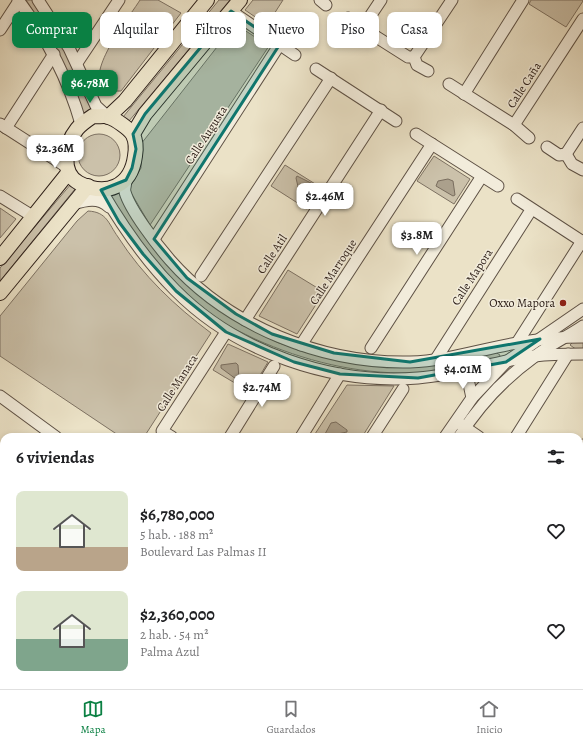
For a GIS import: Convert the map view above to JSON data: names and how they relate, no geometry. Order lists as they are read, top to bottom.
{
  "streets": {
    "street": [
      "Calle Caña",
      "Calle Augusta",
      "Calle Atil",
      "Calle Marroque",
      "Calle Mapora",
      "Calle Manaca"
    ]
  },
  "places": ["Oxxo Mapora"],
  "page": {
    "chip": [
      "Comprar",
      "Alquilar",
      "Filtros",
      "Nuevo",
      "Piso",
      "Casa"
    ],
    "price": [
      "$6.78M",
      "$2.36M",
      "$2.46M",
      "$3.8M",
      "$4.01M",
      "$2.74M"
    ],
    "heading": "6 viviendas",
    "list": [
      {
        "name": "$6,780,000",
        "note": "5 hab. · 188 m² · Boulevard Las Palmas II"
      },
      {
        "name": "$2,360,000",
        "note": "2 hab. · 54 m² · Palma Azul"
      }
    ],
    "tabs": ["Mapa", "Guardados", "Inicio"]
  }
}
